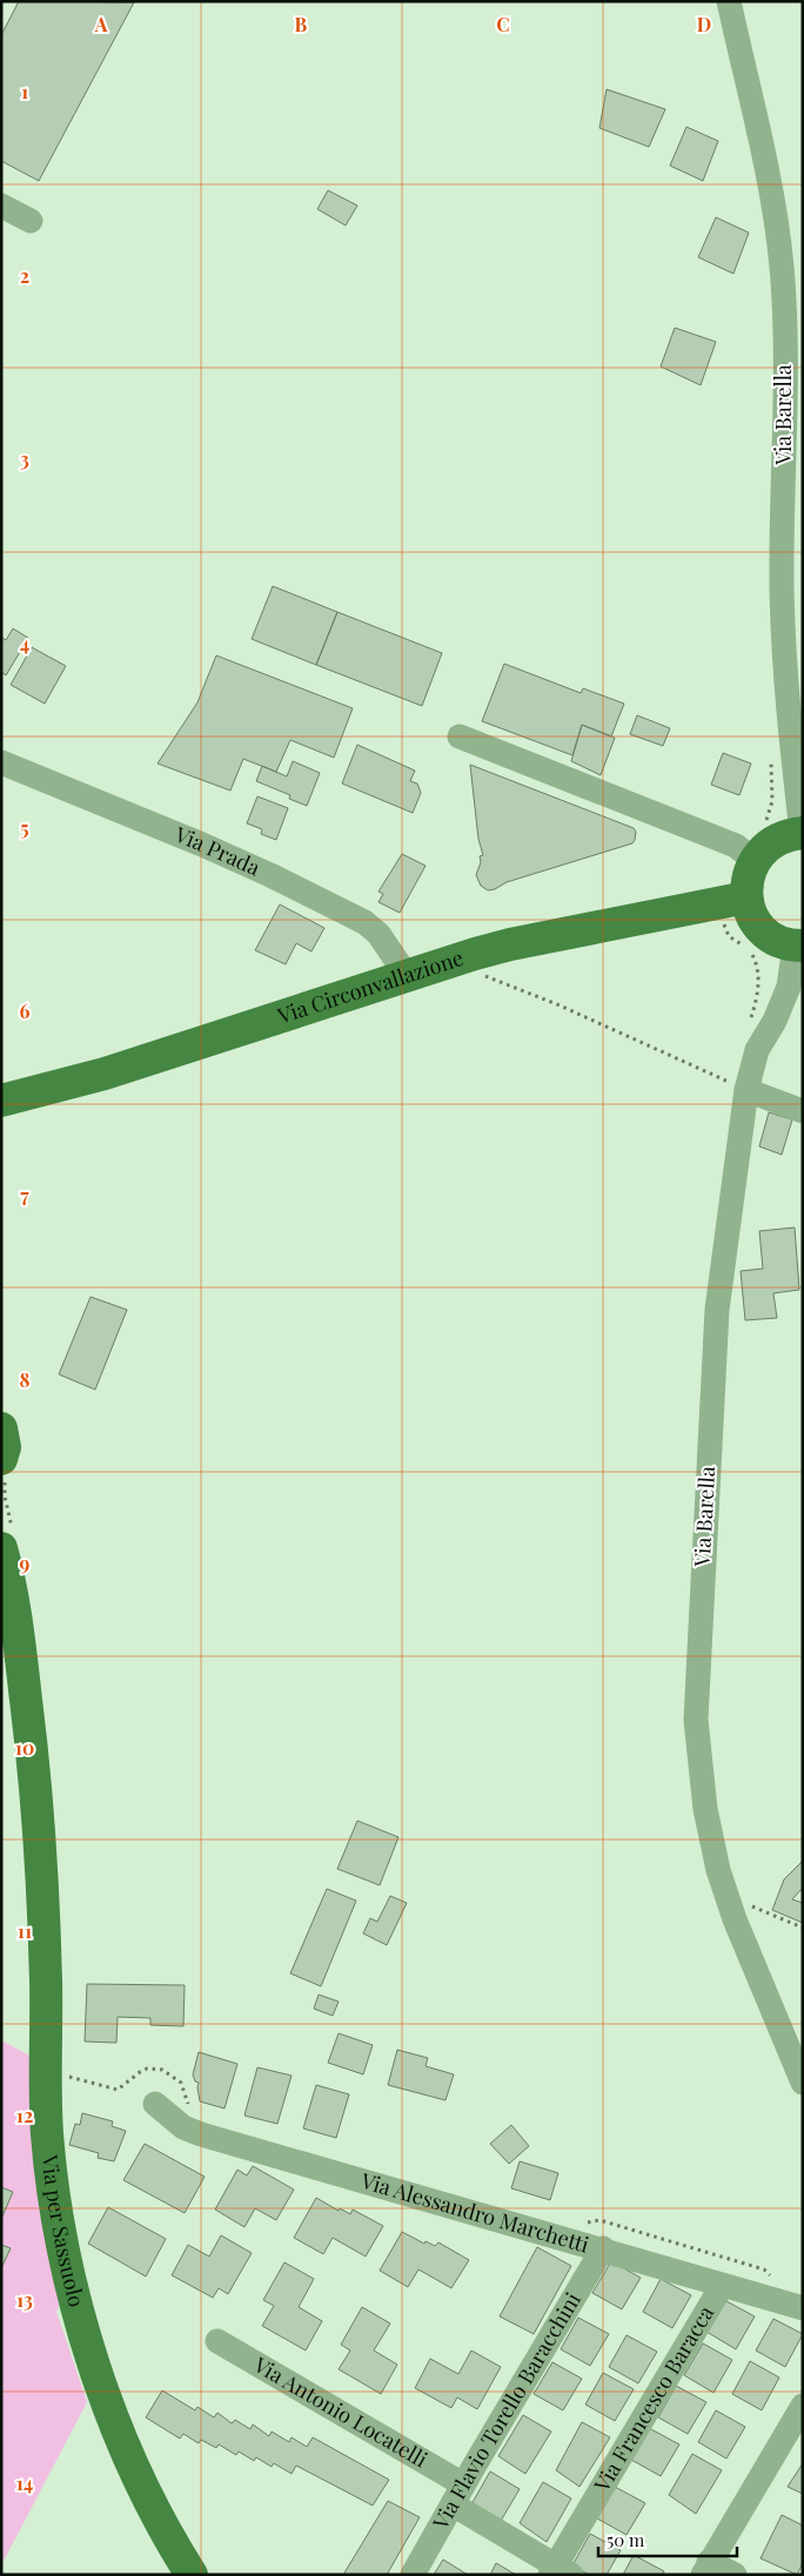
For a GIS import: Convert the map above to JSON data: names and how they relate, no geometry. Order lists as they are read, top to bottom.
{
  "streets": {
    "main road": ["Via Circonvallazione", "Via per Sassuolo"],
    "street": [
      "Via Barella",
      "Via Prada",
      "Via Alessandro Marchetti",
      "Via Francesco Baracca",
      "Via Flavio Torello Baracchini",
      "Via Antonio Locatelli"
    ]
  },
  "crossings": [
    ["Via Prada", "Via Circonvallazione"],
    ["Via Alessandro Marchetti", "Via Francesco Baracca"],
    ["Via Alessandro Marchetti", "Via Flavio Torello Baracchini"],
    ["Via Francesco Baracca", "Via Antonio Locatelli"],
    ["Via Flavio Torello Baracchini", "Via Antonio Locatelli"]
  ],
  "scale_bar": "50 m",
  "grid": {
    "columns": [
      "A",
      "B",
      "C",
      "D"
    ],
    "rows": [
      "1",
      "2",
      "3",
      "4",
      "5",
      "6",
      "7",
      "8",
      "9",
      "10",
      "11",
      "12",
      "13",
      "14"
    ]
  }
}
